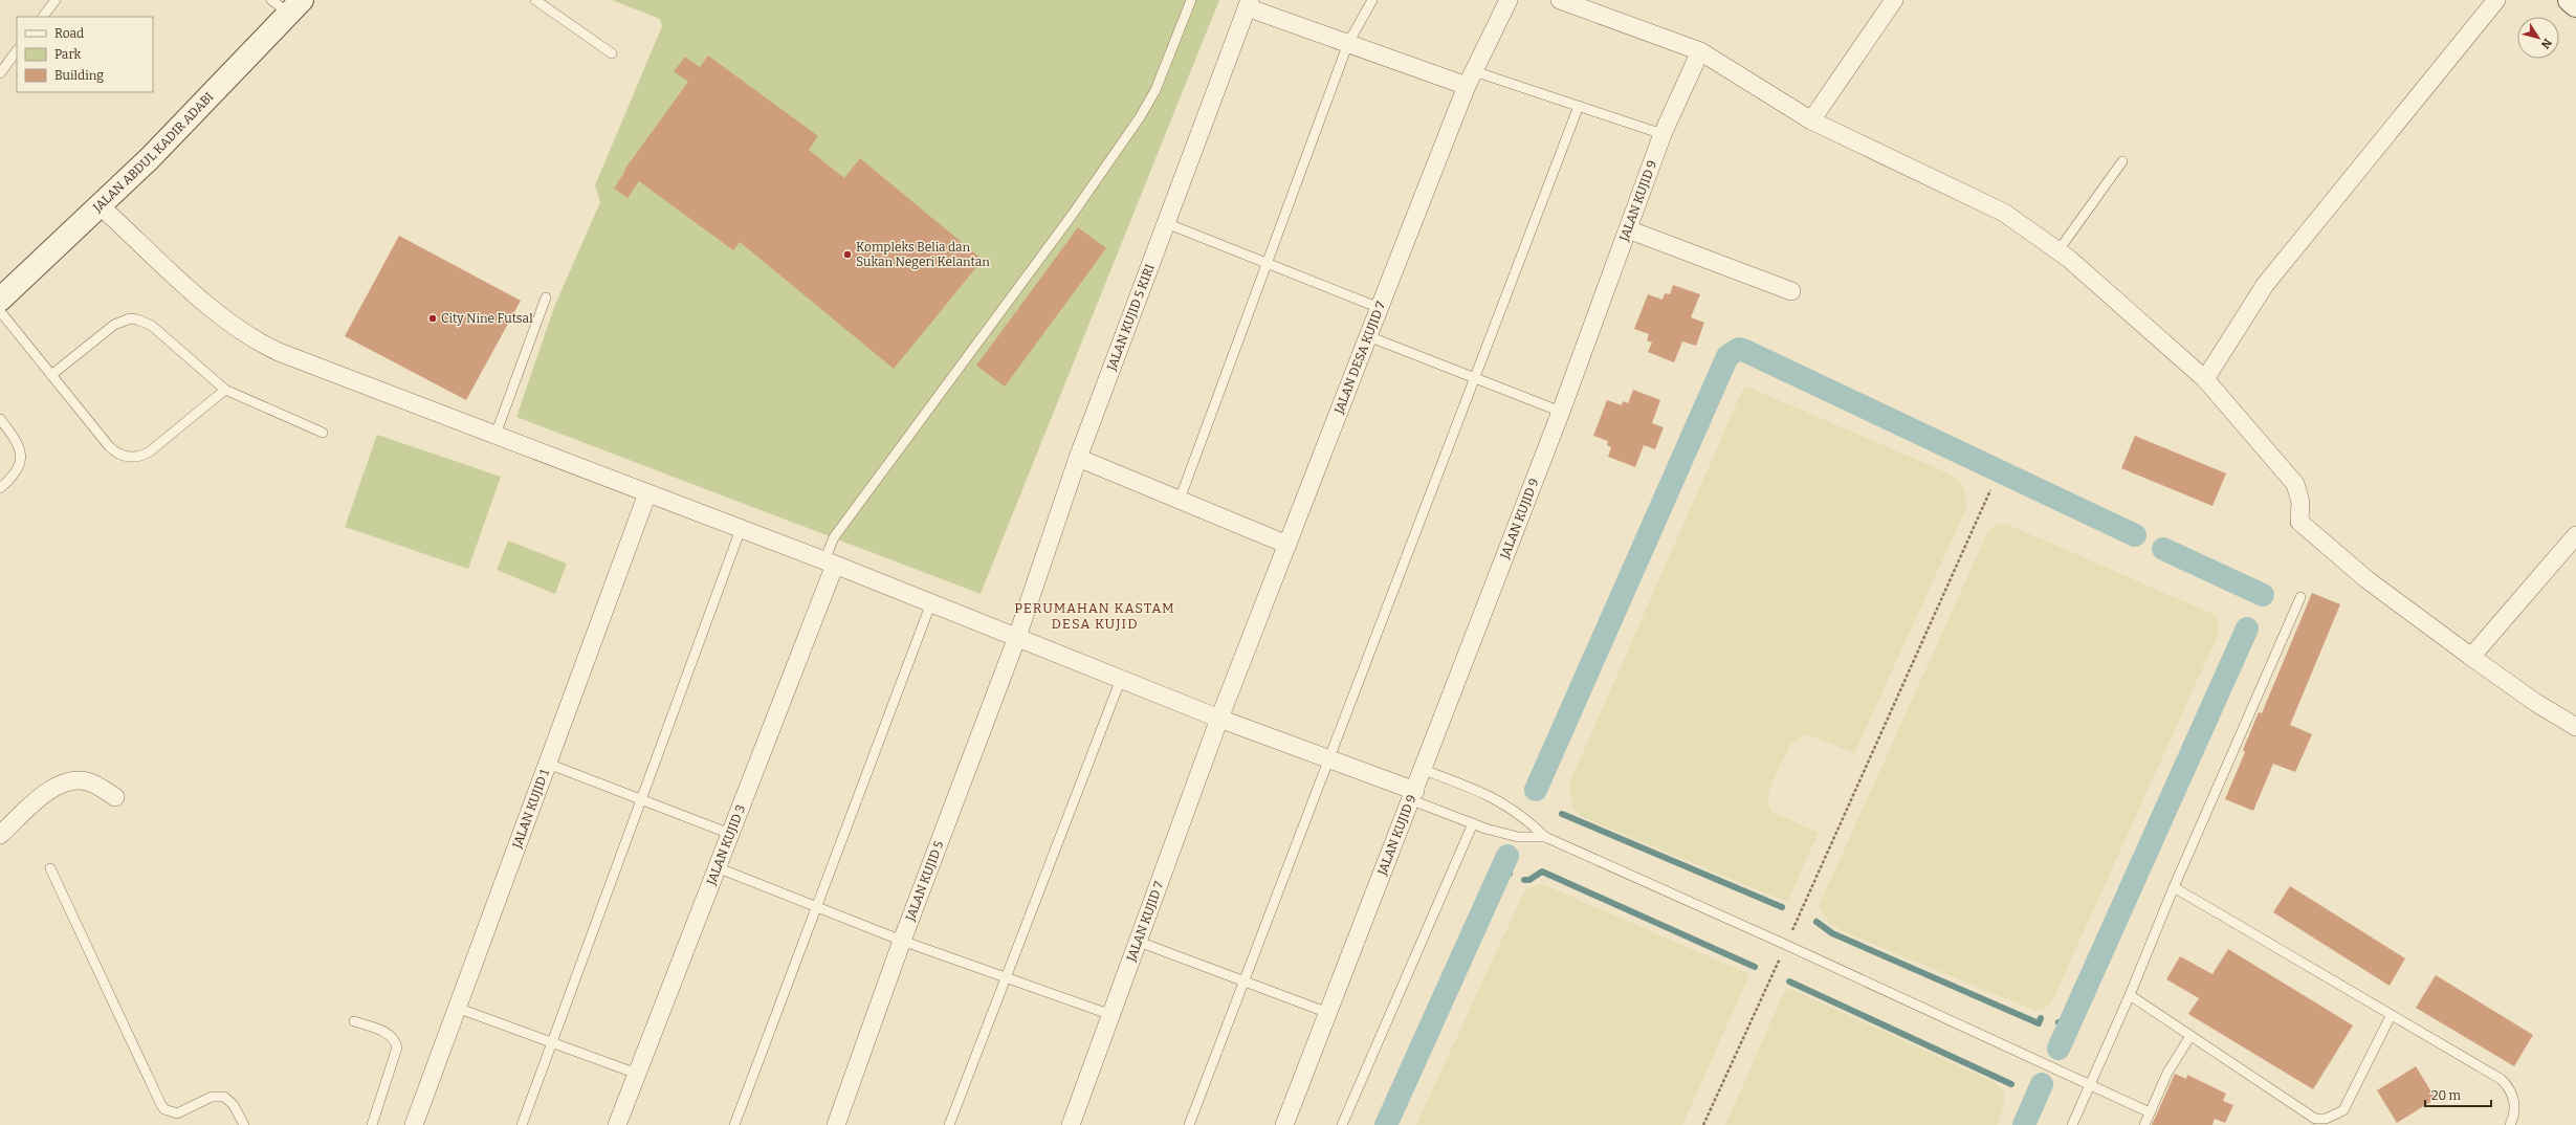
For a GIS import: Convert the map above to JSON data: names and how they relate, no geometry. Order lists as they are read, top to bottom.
{
  "streets": {
    "main road": ["JALAN ABDUL KADIR ADABI"],
    "street": [
      "JALAN KUJID 9",
      "JALAN KUJID 5 KIRI",
      "JALAN DESA KUJID 7",
      "JALAN KUJID 1",
      "JALAN KUJID 3",
      "JALAN KUJID 5",
      "JALAN KUJID 7"
    ]
  },
  "crossings": [
    ["JALAN KUJID 5 KIRI", "JALAN KUJID 5"],
    ["JALAN DESA KUJID 7", "JALAN KUJID 7"]
  ],
  "districts": ["PERUMAHAN KASTAM DESA KUJID"],
  "places": ["Kompleks Belia dan Sukan Negeri Kelantan", "City Nine Futsal"],
  "legend": ["Road", "Park", "Building"],
  "scale_bar": "20 m",
  "north": "bottom right"
}
